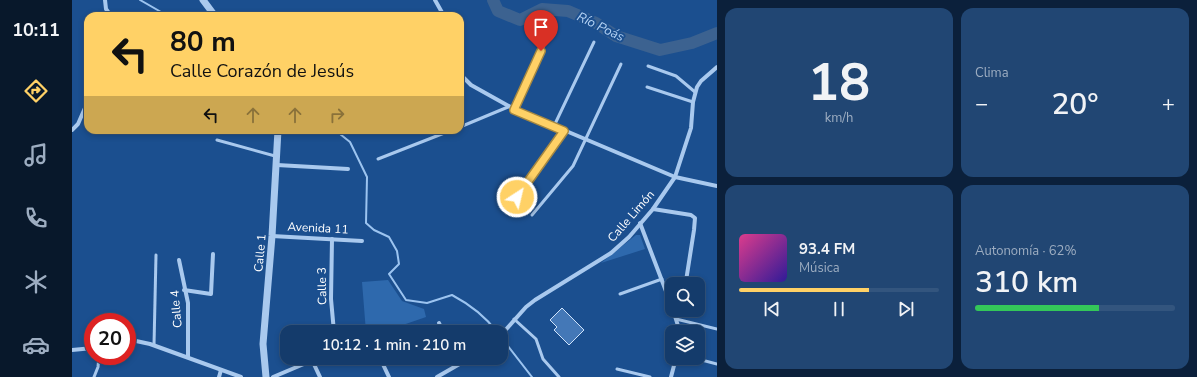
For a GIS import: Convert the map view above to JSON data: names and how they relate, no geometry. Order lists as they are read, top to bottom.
{
  "streets": {
    "street": [
      "Calle Limón",
      "Avenida 11",
      "Calle 1",
      "Calle 3",
      "Calle 4"
    ]
  },
  "crossings": [
    ["Avenida 11", "Calle 1"],
    ["Avenida 11", "Calle 3"]
  ],
  "water": ["Río Poás"],
  "page": {
    "tabs": "10:11",
    "tile": [
      ["18", "km/h"],
      "Clima",
      ["Autonomía · 62%", "310 km"]
    ],
    "turn": ["80 m", "Calle Corazón de Jesús"],
    "heat": ["−", "20°", "+"],
    "song": ["93.4 FM", "Música"],
    "limit": "20",
    "trip": "10:12 · 1 min · 210 m"
  }
}
